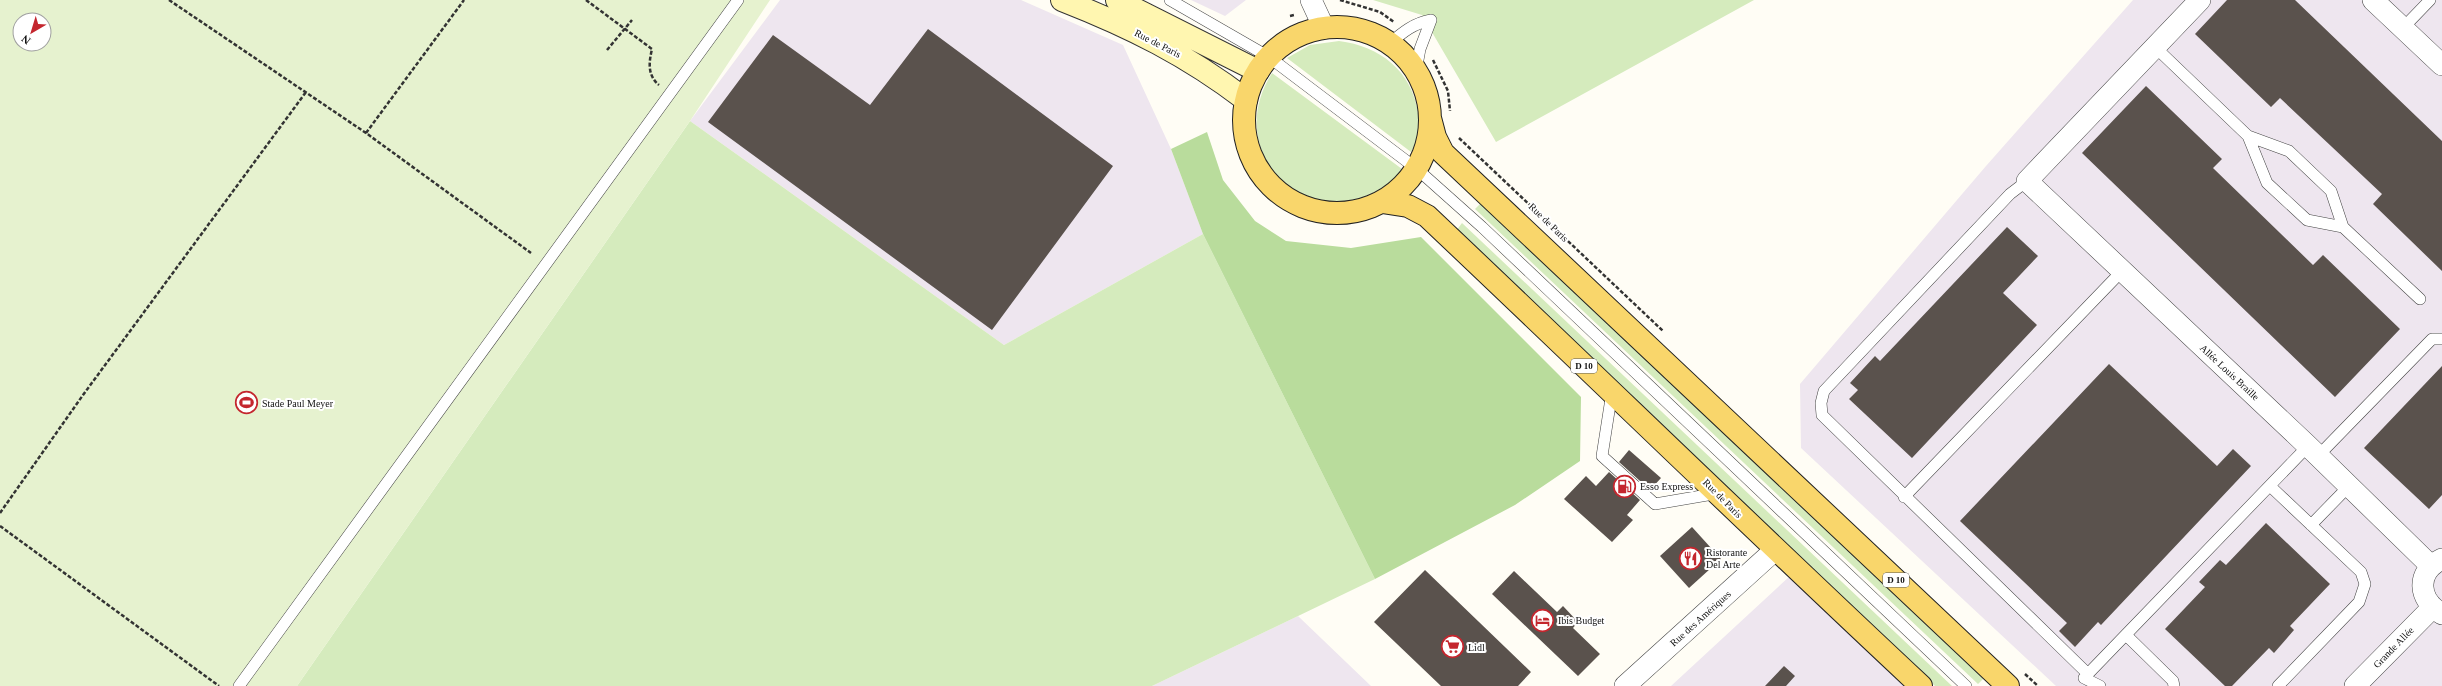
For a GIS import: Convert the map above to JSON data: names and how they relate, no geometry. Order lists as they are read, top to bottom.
{
  "streets": {
    "main road": ["Rue de Paris", "D 10"],
    "street": ["Allée Louis Braille", "Rue des Amériques", "Grande Allée"]
  },
  "crossings": [
    ["Rue de Paris", "D 10"],
    ["Rue de Paris", "Rue des Amériques"],
    ["D 10", "Rue des Amériques"],
    ["Allée Louis Braille", "Grande Allée"]
  ],
  "places": {
    "sports": ["Stade Paul Meyer"],
    "fuel station": ["Esso Express"],
    "restaurant": ["Ristorante Del Arte"],
    "hotel": ["Ibis Budget"],
    "supermarket": ["Lidl"]
  },
  "north": "bottom left"
}
